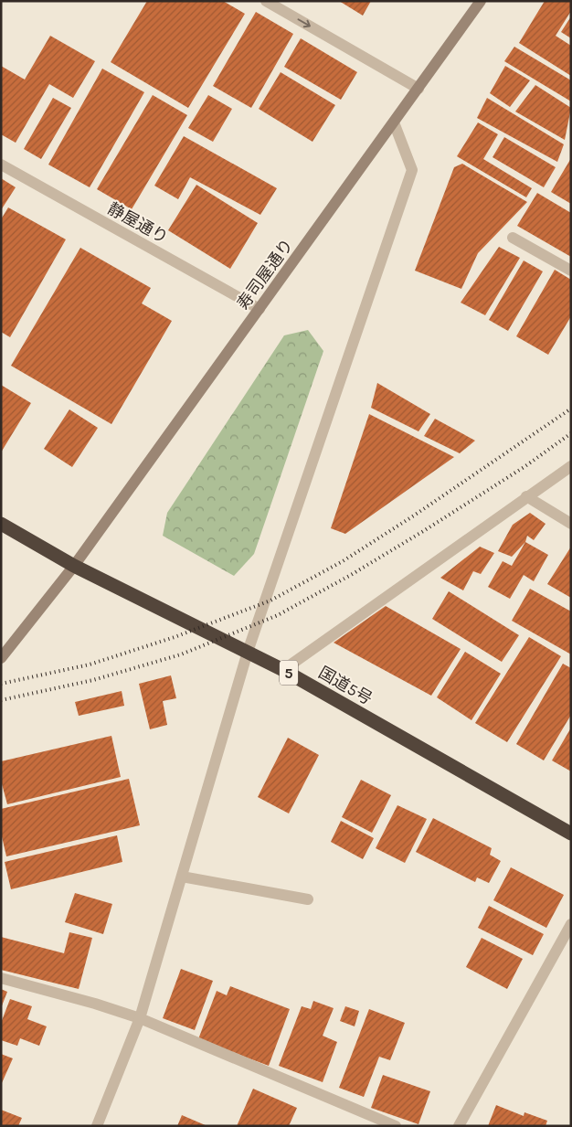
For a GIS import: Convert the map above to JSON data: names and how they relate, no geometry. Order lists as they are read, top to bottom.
{
  "streets": {
    "highway": ["5", "国道5号"],
    "street": ["静屋通り", "寿司屋通り"]
  },
  "crossings": [
    ["静屋通り", "寿司屋通り"],
    ["寿司屋通り", "国道5号"]
  ]
}
